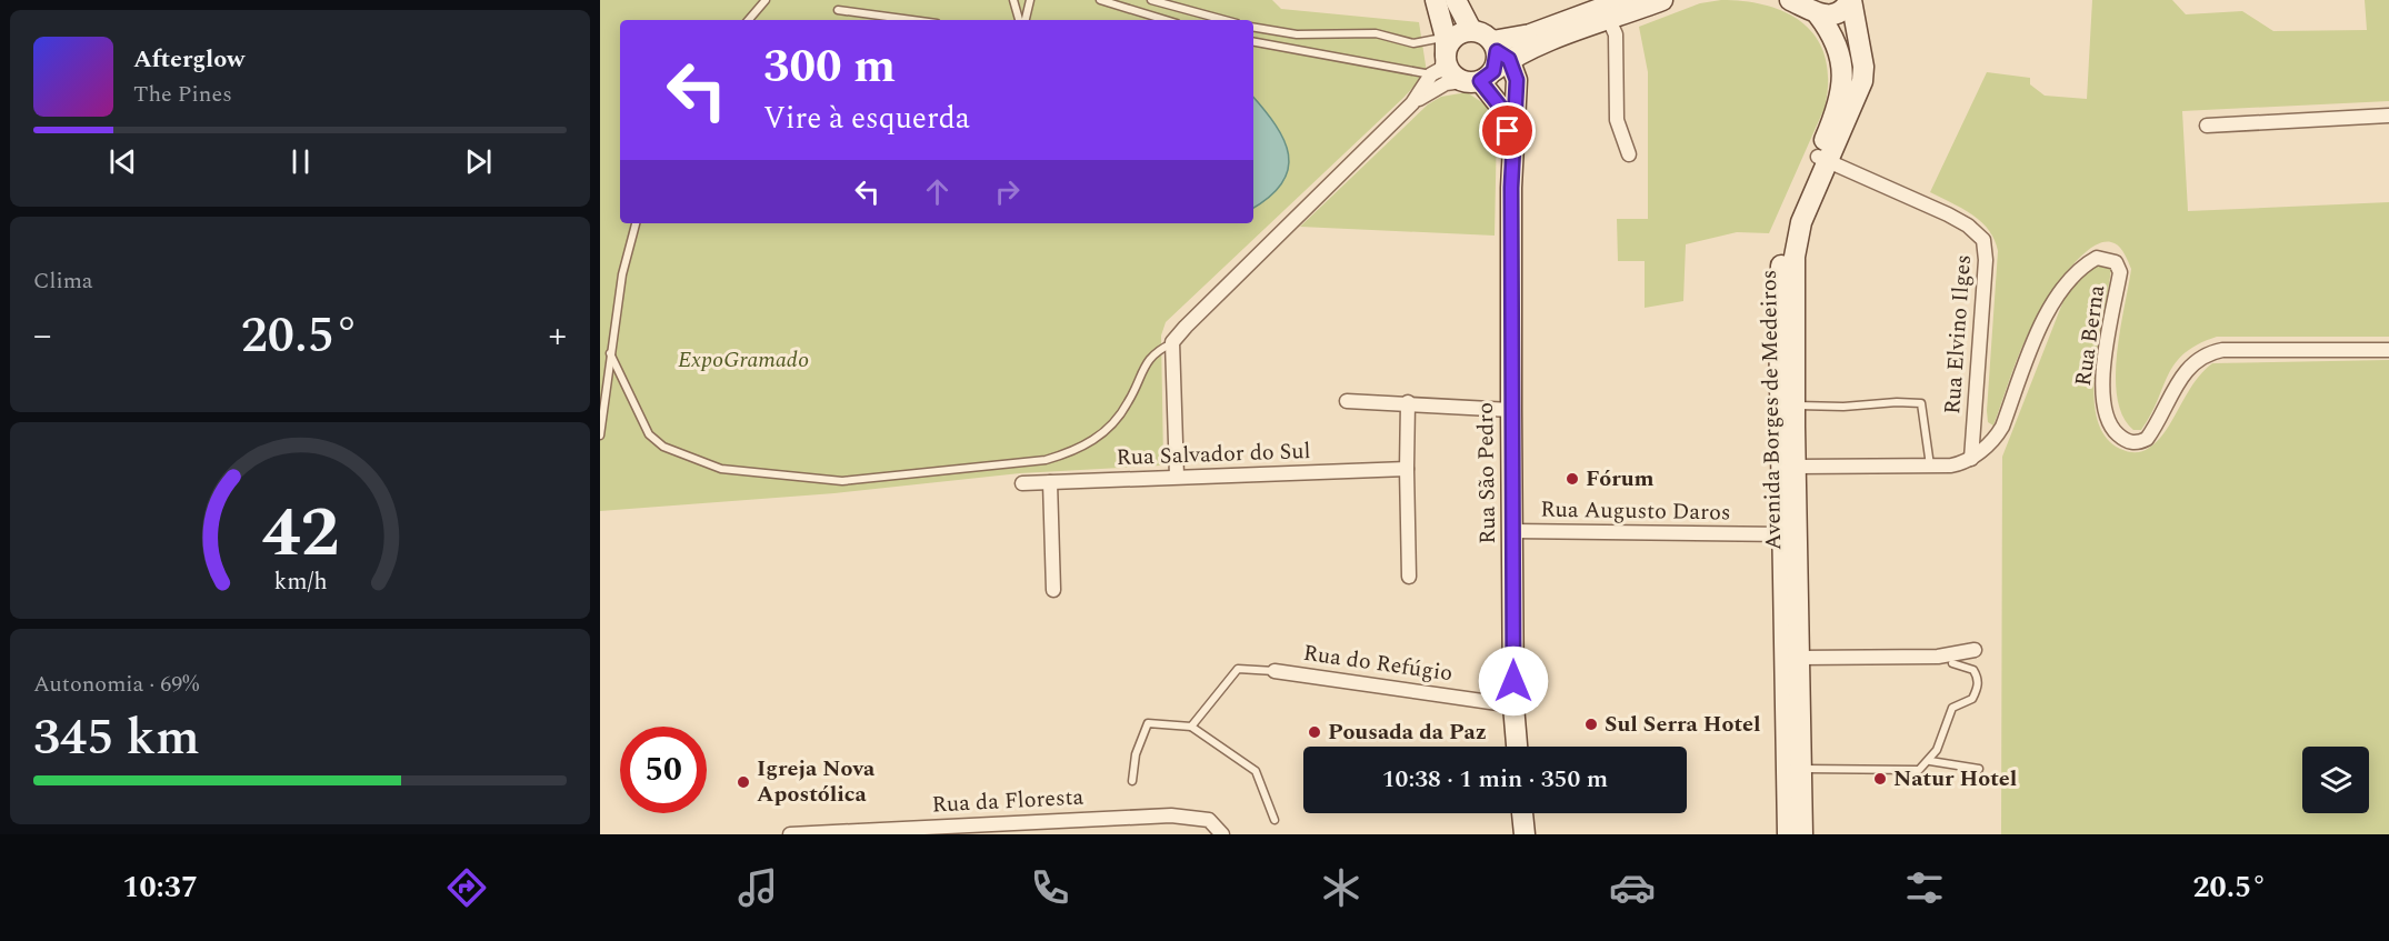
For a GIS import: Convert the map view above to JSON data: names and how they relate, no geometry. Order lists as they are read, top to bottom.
{
  "streets": {
    "main road": ["Avenida Borges de Medeiros", "Rua São Pedro"],
    "street": [
      "Rua Elvino Ilges",
      "Rua Berna",
      "Rua Salvador do Sul",
      "Rua Augusto Daros",
      "Rua do Refúgio",
      "Rua da Floresta"
    ]
  },
  "crossings": [
    ["Rua Elvino Ilges", "Rua Berna"],
    ["Rua Elvino Ilges", "Avenida Borges de Medeiros"],
    ["Avenida Borges de Medeiros", "Rua Augusto Daros"],
    ["Rua São Pedro", "Rua Augusto Daros"],
    ["Rua São Pedro", "Rua do Refúgio"]
  ],
  "parks": ["ExpoGramado"],
  "places": [
    "Fórum",
    "Sul Serra Hotel",
    "Pousada da Paz",
    "Natur Hotel",
    "Igreja Nova Apostólica"
  ],
  "page": {
    "turn": ["300 m", "Vire à esquerda"],
    "song": ["Afterglow", "The Pines"],
    "tile": [
      "Clima",
      ["Autonomia · 69%", "345 km"]
    ],
    "heat": ["−", "20.5°", "+"],
    "limit": "50",
    "trip": "10:38 · 1 min · 350 m",
    "tabs": ["10:37", "20.5°"],
    "gauge": ["42", "km/h"]
  }
}
